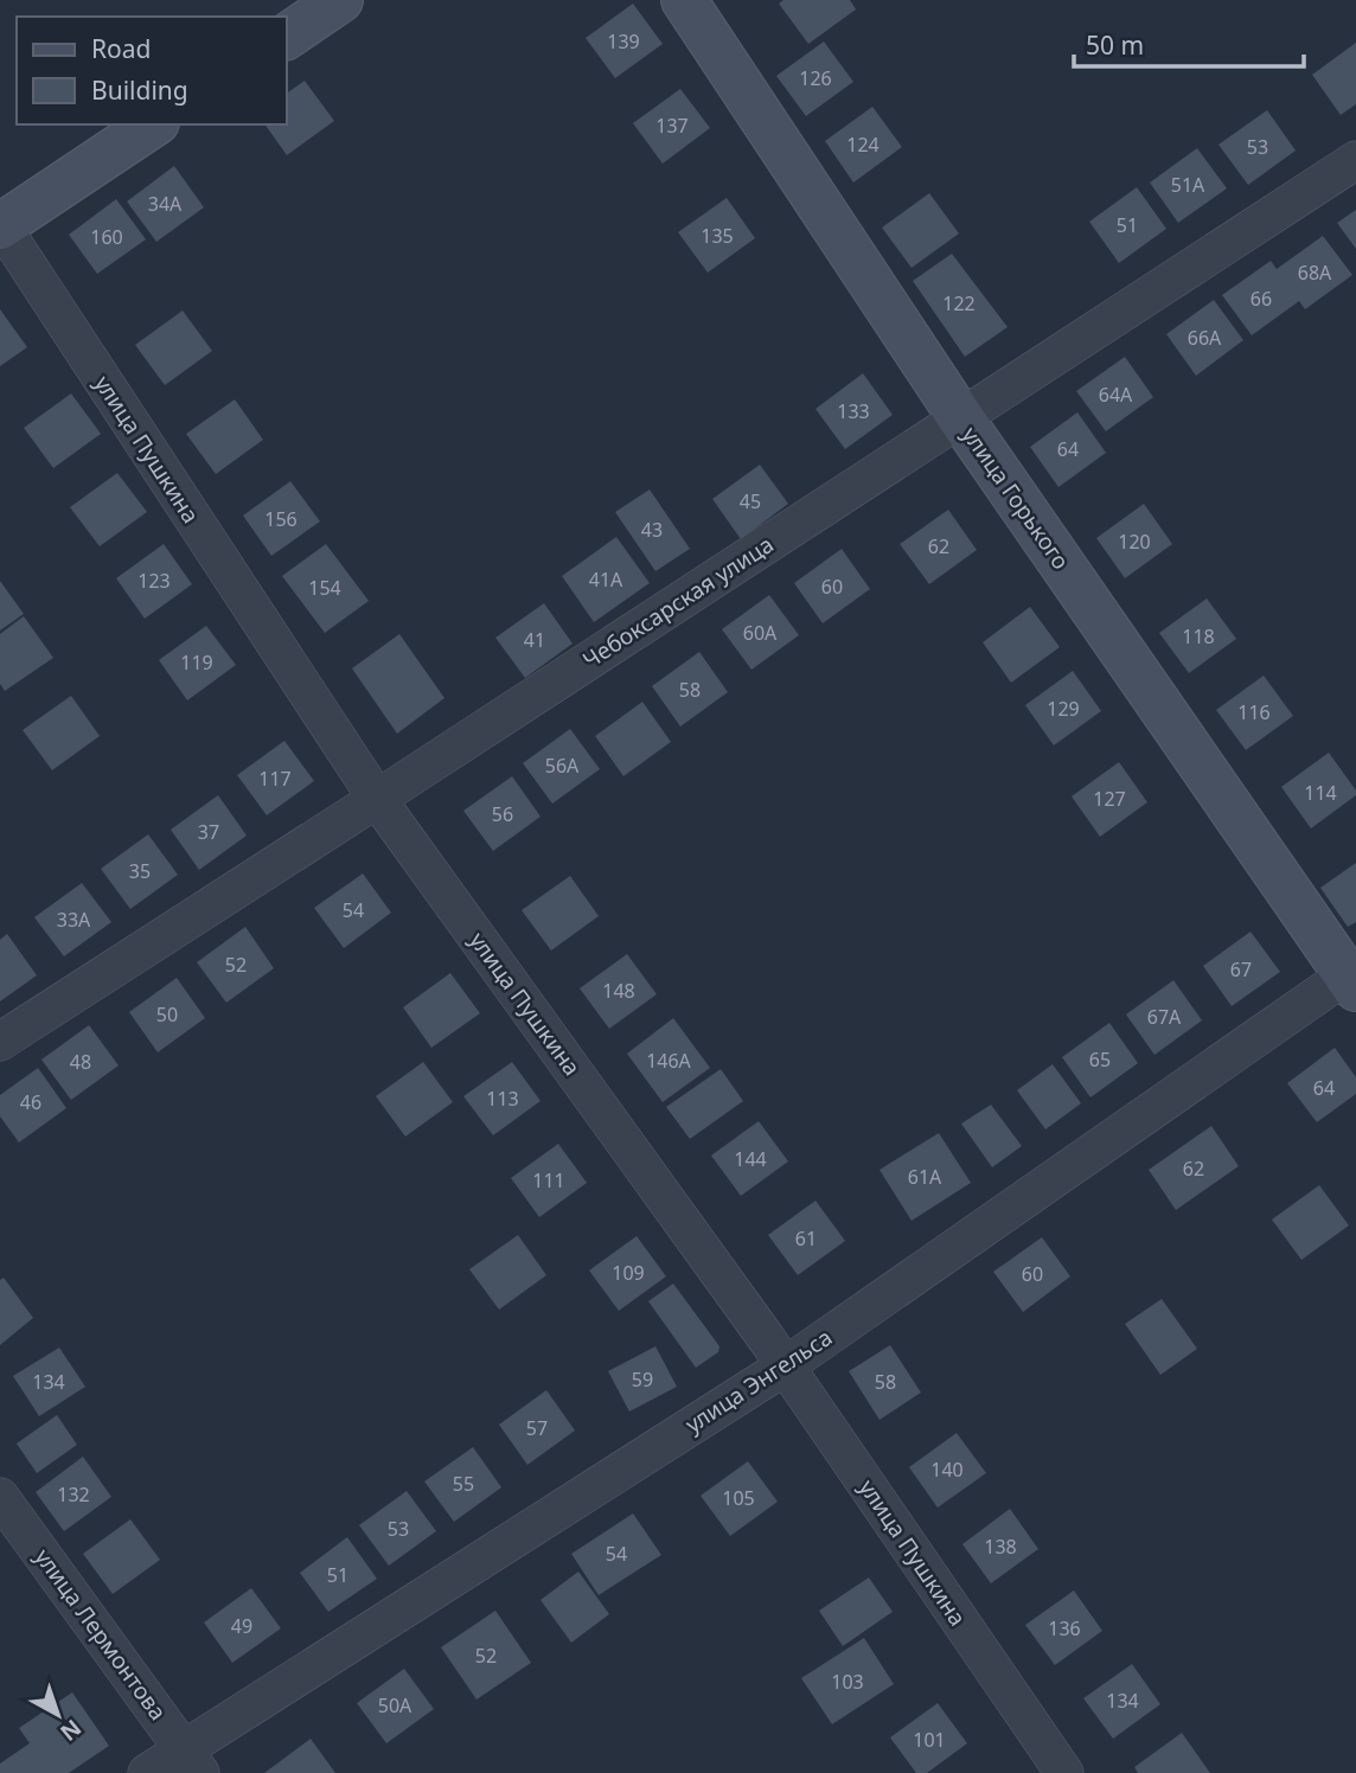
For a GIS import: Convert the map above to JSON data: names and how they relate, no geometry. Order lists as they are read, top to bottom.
{
  "streets": {
    "street": [
      "улица Пушкина",
      "улица Горького",
      "Чебоксарская улица",
      "улица Энгельса",
      "улица Лермонтова"
    ]
  },
  "crossings": [
    ["улица Пушкина", "Чебоксарская улица"],
    ["улица Пушкина", "улица Энгельса"],
    ["улица Горького", "Чебоксарская улица"],
    ["улица Горького", "улица Энгельса"],
    ["улица Энгельса", "улица Лермонтова"]
  ],
  "house_numbers": [
    "139",
    "126",
    "137",
    "124",
    "53",
    "51А",
    "34А",
    "51",
    "135",
    "160",
    "68А",
    "66",
    "122",
    "66А",
    "64А",
    "133",
    "64",
    "45",
    "156",
    "43",
    "120",
    "62",
    "41А",
    "123",
    "60",
    "154",
    "60А",
    "118",
    "41",
    "119",
    "58",
    "129",
    "116",
    "56А",
    "117",
    "114",
    "127",
    "56",
    "37",
    "35",
    "54",
    "33А",
    "52",
    "67",
    "148",
    "50",
    "67А",
    "65",
    "146А",
    "48",
    "64",
    "113",
    "46",
    "144",
    "62",
    "61А",
    "111",
    "61",
    "109",
    "60",
    "59",
    "134",
    "58",
    "57",
    "140",
    "55",
    "132",
    "105",
    "53",
    "138",
    "54",
    "51",
    "49",
    "136",
    "52",
    "103",
    "134",
    "50А",
    "101"
  ],
  "legend": ["Road", "Building"],
  "scale_bar": "50 m",
  "north": "bottom right"
}
